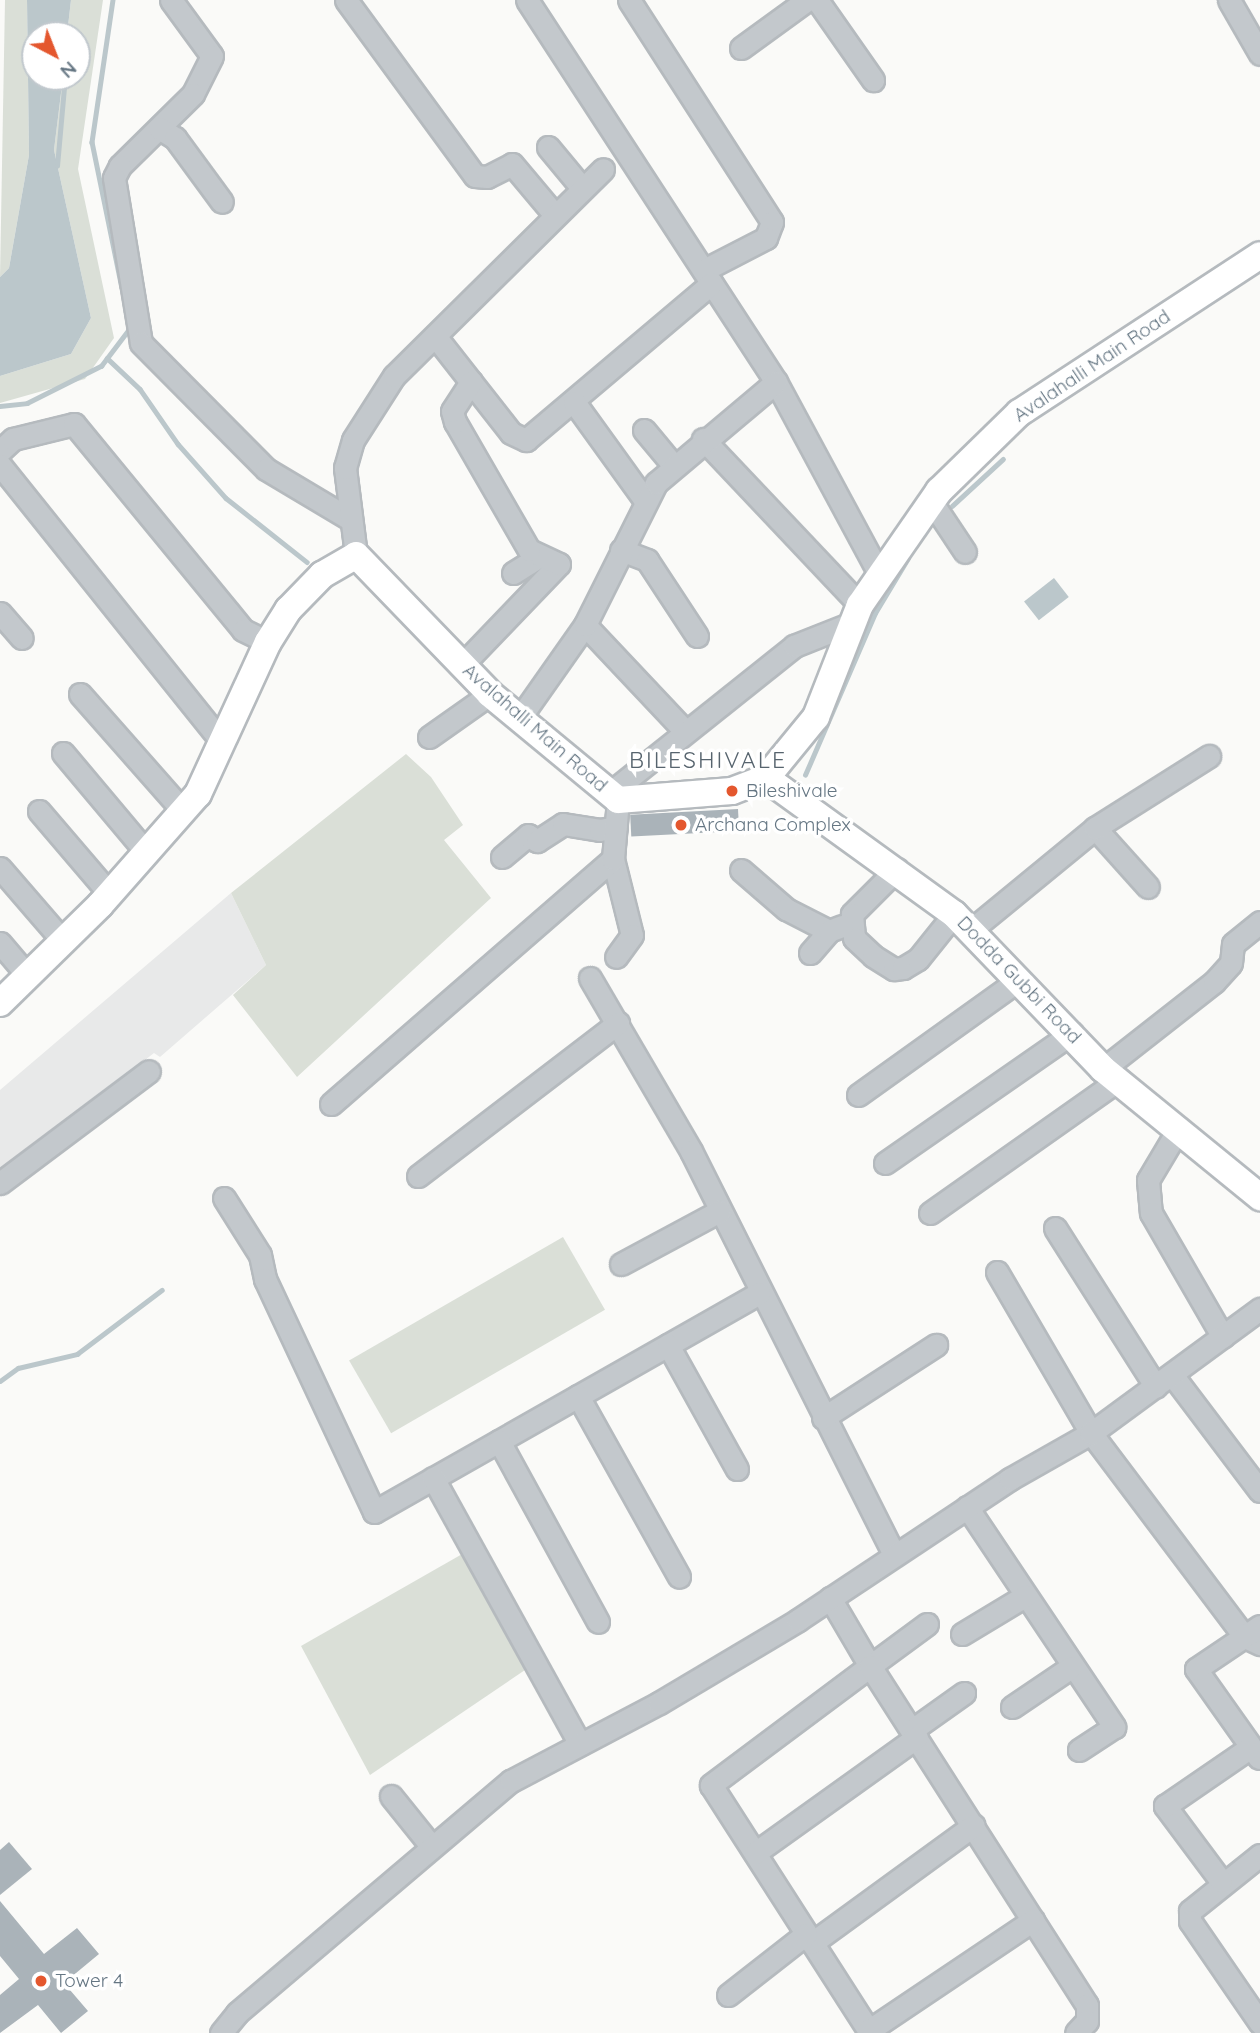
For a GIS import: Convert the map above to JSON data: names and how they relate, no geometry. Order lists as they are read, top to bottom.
{
  "streets": {
    "main road": ["Avalahalli Main Road", "Dodda Gubbi Road"]
  },
  "crossings": [
    ["Avalahalli Main Road", "Dodda Gubbi Road"]
  ],
  "districts": ["BILESHIVALE"],
  "places": ["Bileshivale", "Archana Complex", "Tower 4"],
  "north": "bottom right"
}
